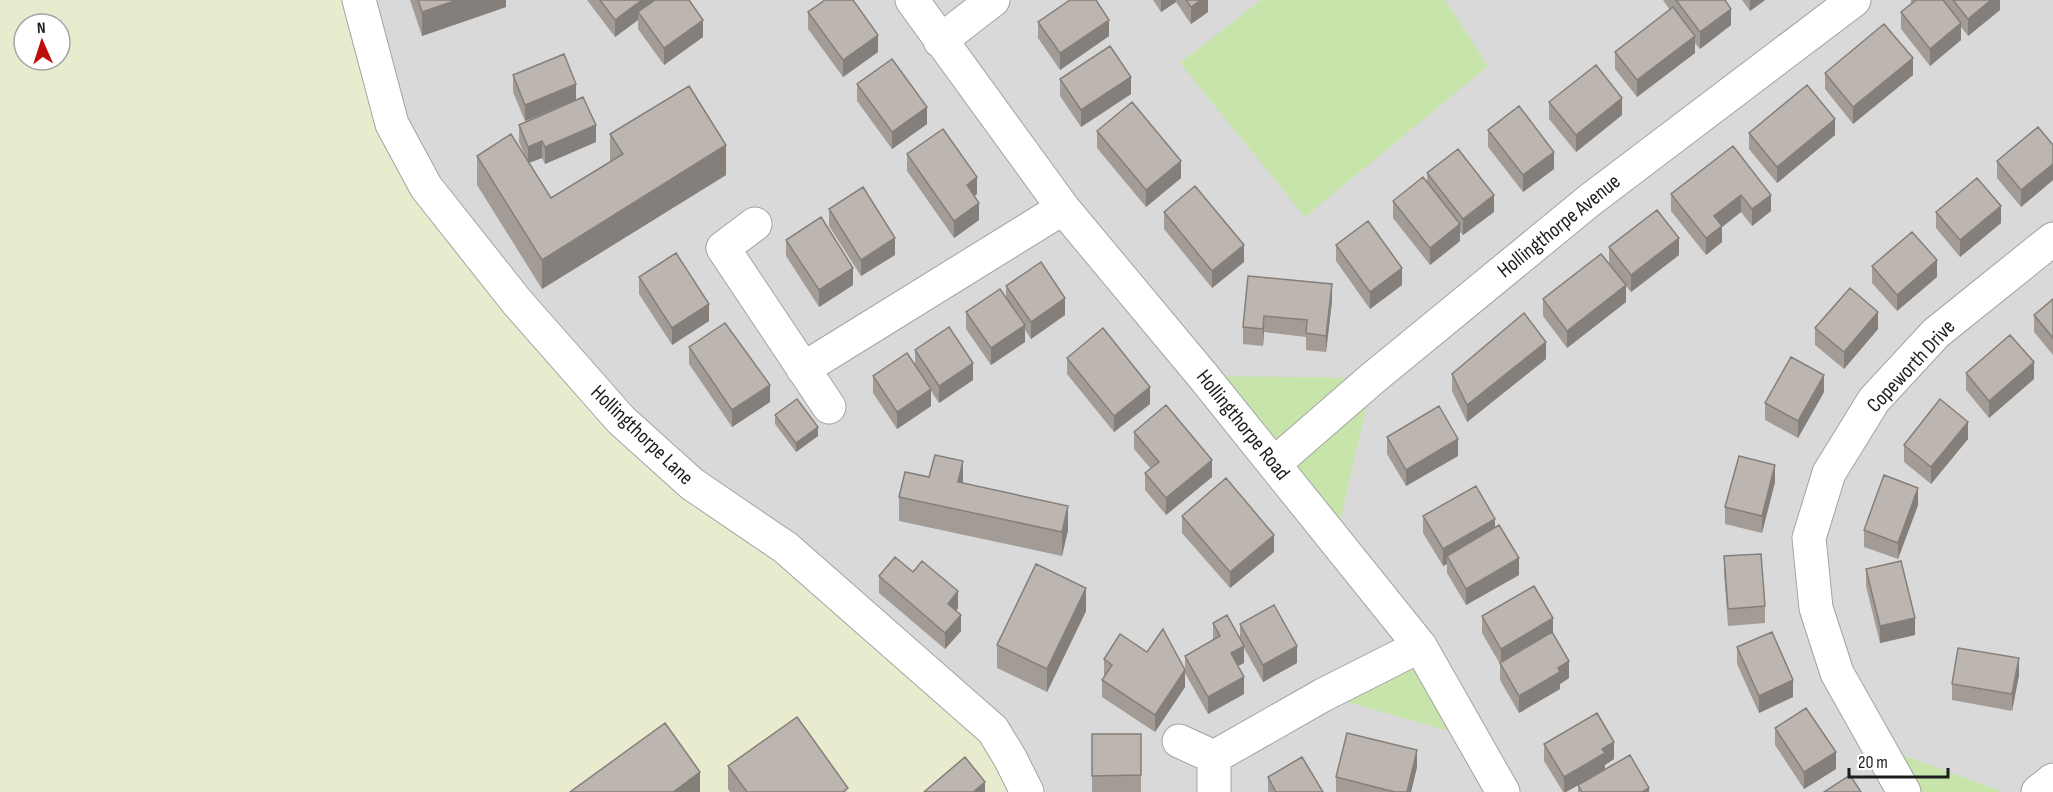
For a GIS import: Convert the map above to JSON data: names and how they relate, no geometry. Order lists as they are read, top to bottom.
{
  "streets": {
    "street": [
      "Hollingthorpe Avenue",
      "Copeworth Drive",
      "Hollingthorpe Road",
      "Hollingthorpe Lane"
    ]
  },
  "crossings": [
    ["Hollingthorpe Avenue", "Hollingthorpe Road"]
  ],
  "scale_bar": "20 m",
  "north": "top"
}
